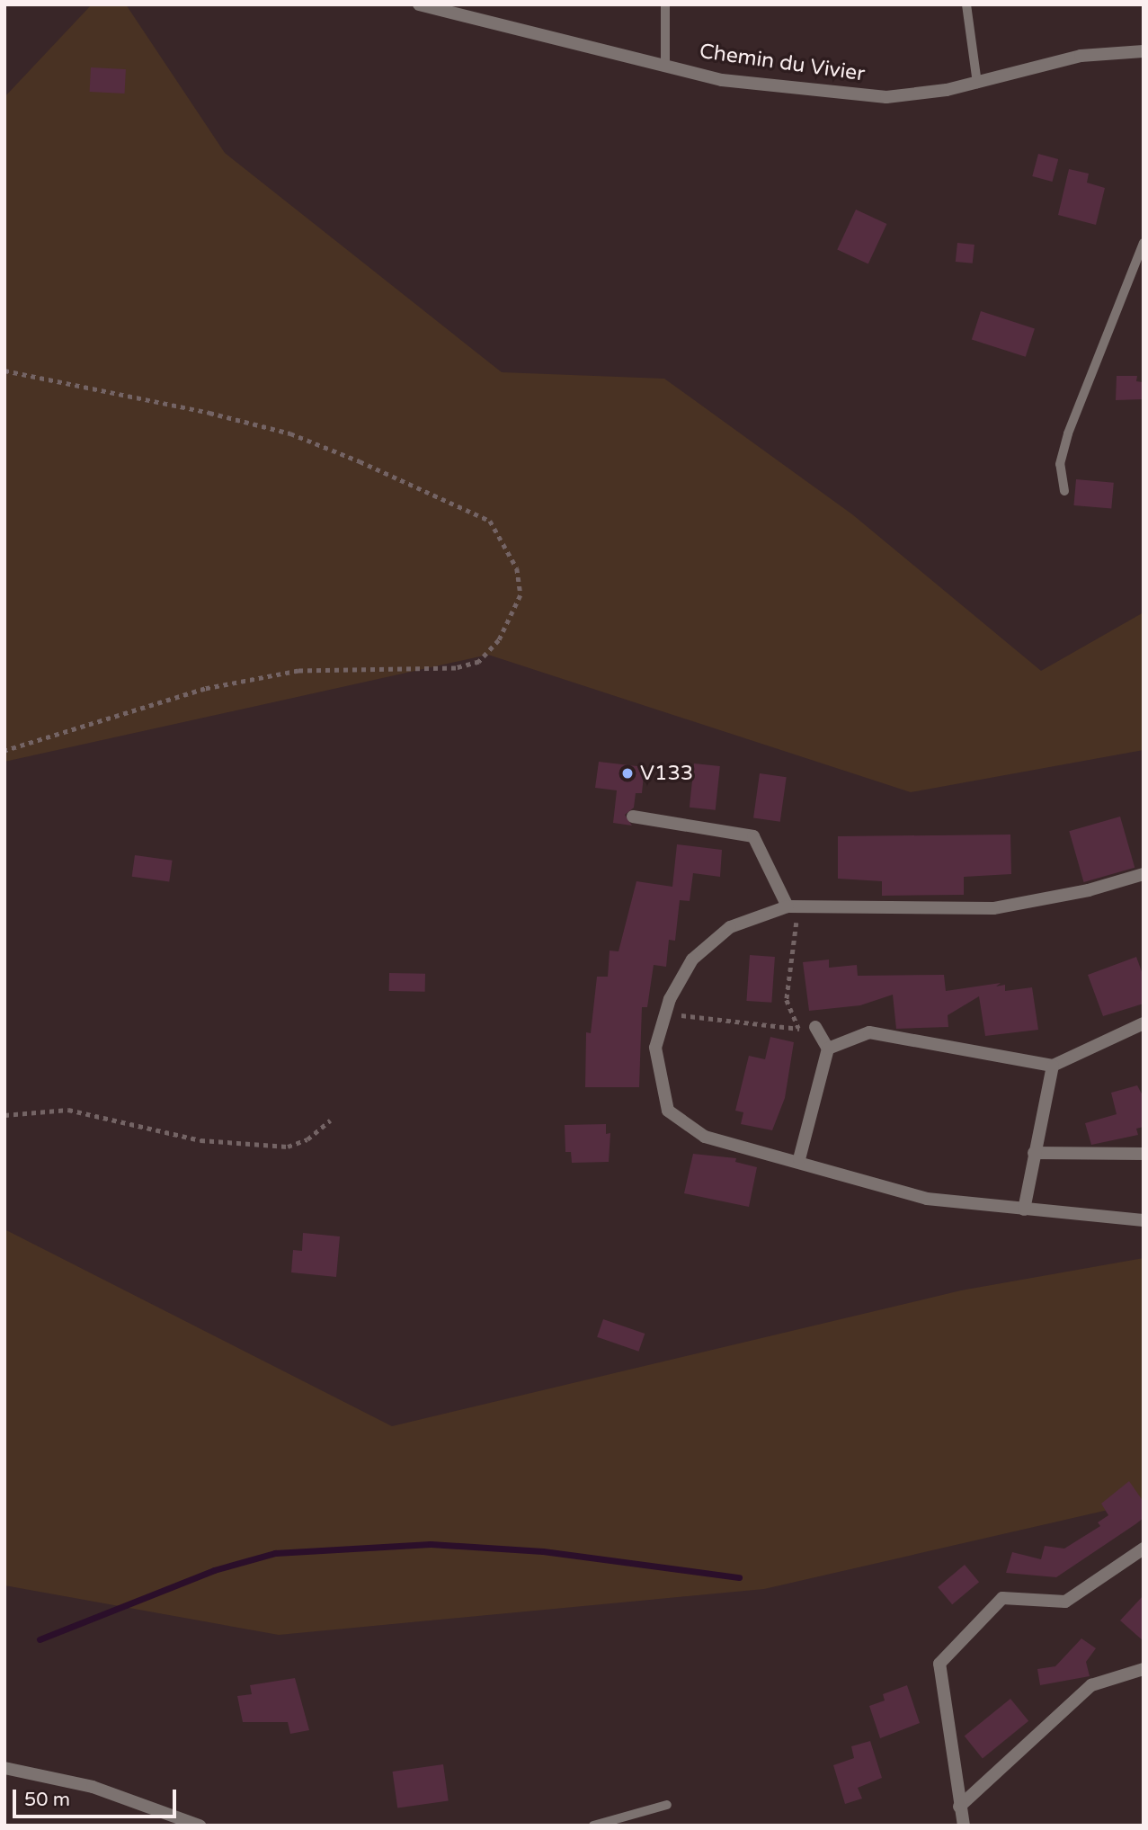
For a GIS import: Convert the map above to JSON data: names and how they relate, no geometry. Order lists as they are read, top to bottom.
{
  "streets": {
    "street": ["Chemin du Vivier"]
  },
  "places": ["V133"],
  "scale_bar": "50 m"
}
